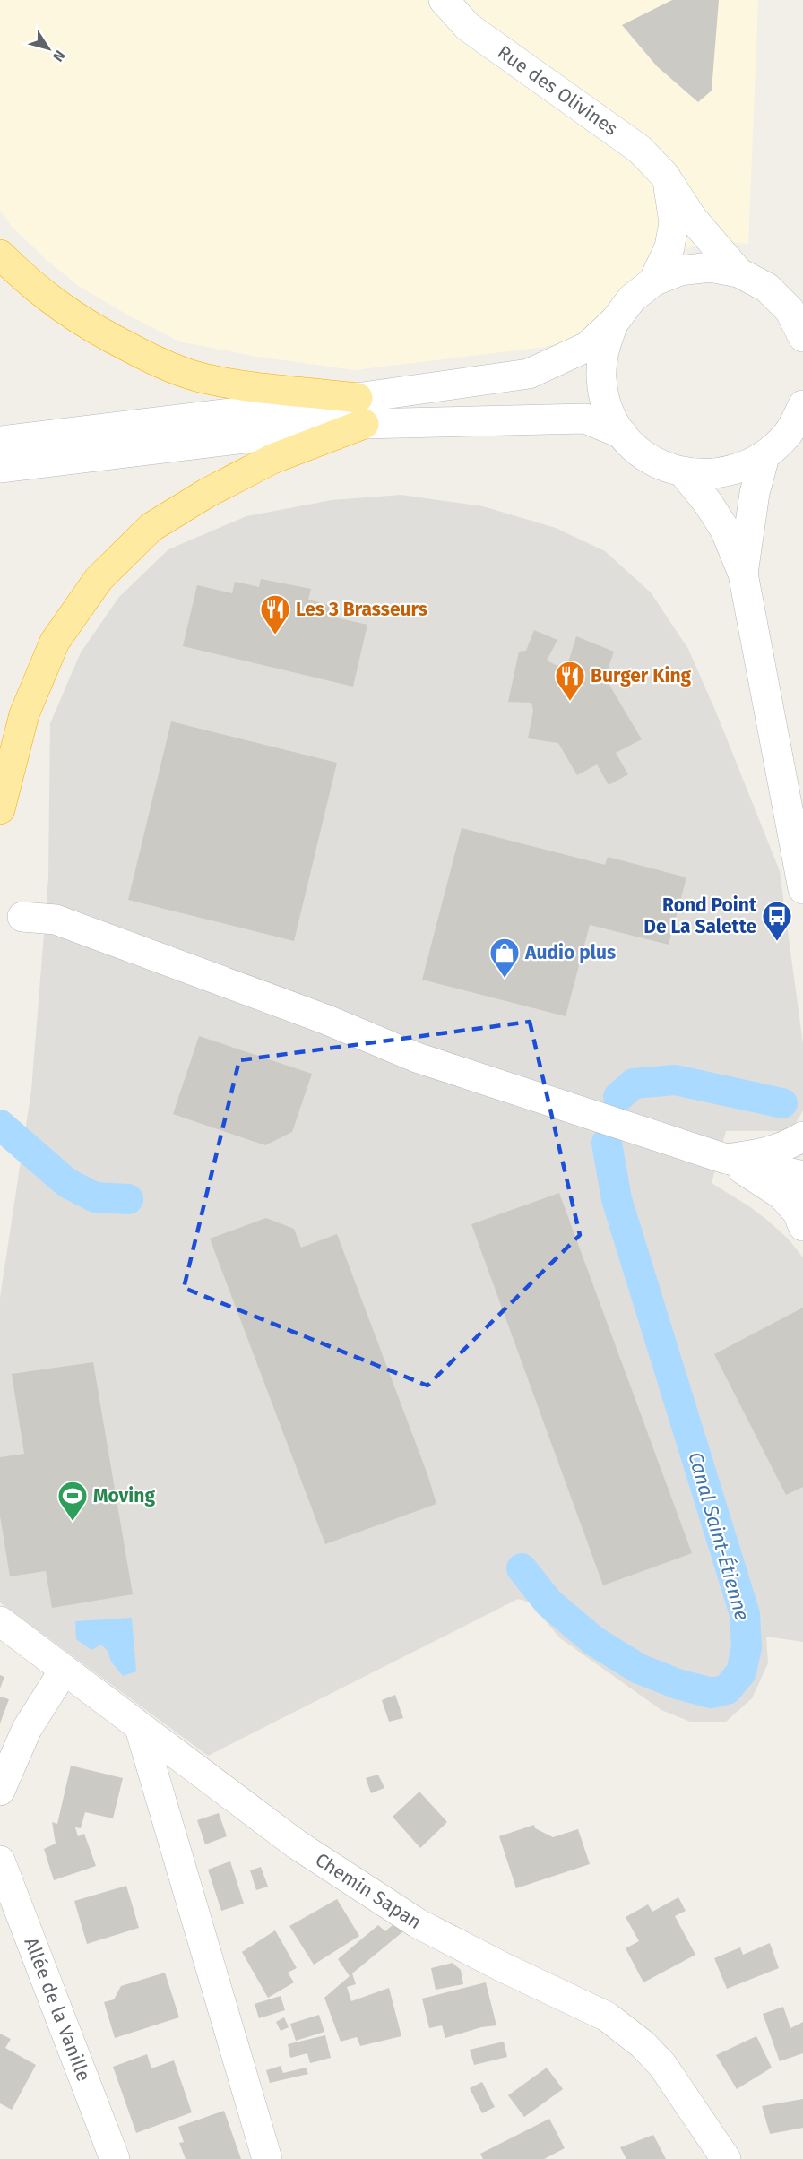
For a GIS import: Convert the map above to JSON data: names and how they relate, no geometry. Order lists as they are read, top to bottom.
{
  "streets": {
    "street": ["Rue des Olivines", "Chemin Sapan", "Allée de la Vanille"]
  },
  "water": ["Canal Saint-Étienne"],
  "places": {
    "restaurant": ["Les 3 Brasseurs", "Burger King"],
    "bus stop": ["Rond Point De La Salette"],
    "shop": ["Audio plus"],
    "sports": ["Moving"]
  },
  "north": "bottom right"
}
